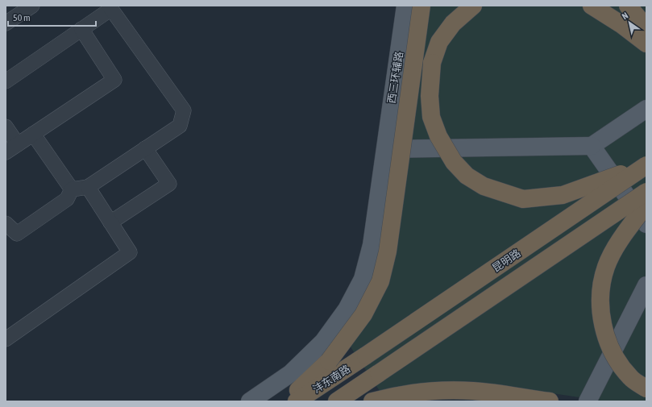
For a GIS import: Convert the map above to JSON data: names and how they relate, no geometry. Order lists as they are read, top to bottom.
{
  "streets": {
    "highway": ["昆明路", "沣东南路"],
    "main road": ["西三环辅路"]
  },
  "crossings": [
    ["昆明路", "沣东南路"]
  ],
  "scale_bar": "50 m",
  "north": "top left"
}
